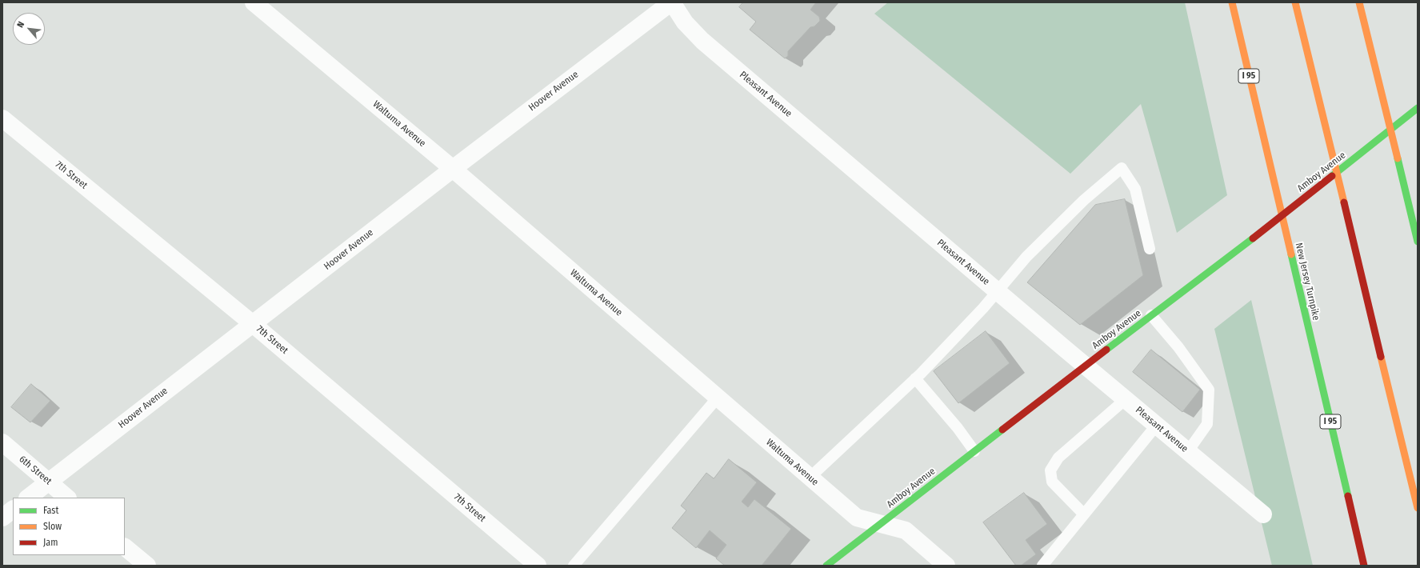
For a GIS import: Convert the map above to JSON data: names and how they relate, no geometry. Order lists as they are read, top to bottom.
{
  "streets": {
    "main road": ["I 95", "Amboy Avenue", "New Jersey Turnpike"],
    "street": [
      "Hoover Avenue",
      "Pleasant Avenue",
      "Waltuma Avenue",
      "7th Street",
      "6th Street"
    ]
  },
  "crossings": [
    ["Hoover Avenue", "Pleasant Avenue"],
    ["Hoover Avenue", "Waltuma Avenue"],
    ["Hoover Avenue", "7th Street"],
    ["Hoover Avenue", "6th Street"],
    ["Pleasant Avenue", "Amboy Avenue"],
    ["Waltuma Avenue", "Amboy Avenue"]
  ],
  "legend": ["Fast", "Slow", "Jam"],
  "north": "top left"
}
